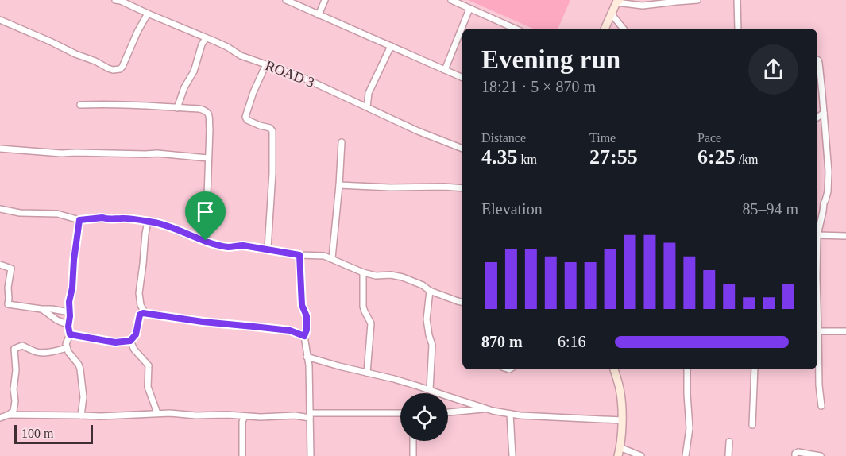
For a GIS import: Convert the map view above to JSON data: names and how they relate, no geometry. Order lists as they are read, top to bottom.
{
  "streets": {
    "street": ["ROAD 3"]
  },
  "scale_bar": "100 m",
  "page": {
    "heading": ["Evening run", "18:21 · 5 × 870 m"],
    "stats": [
      ["Distance", "4.35 km"],
      ["Time", "27:55"],
      ["Pace", "6:25 /km"]
    ],
    "chart": ["Elevation", "85–94 m"],
    "list": [
      {
        "name": "870 m",
        "note": "6:16"
      }
    ],
    "scale": "100 m"
  }
}
